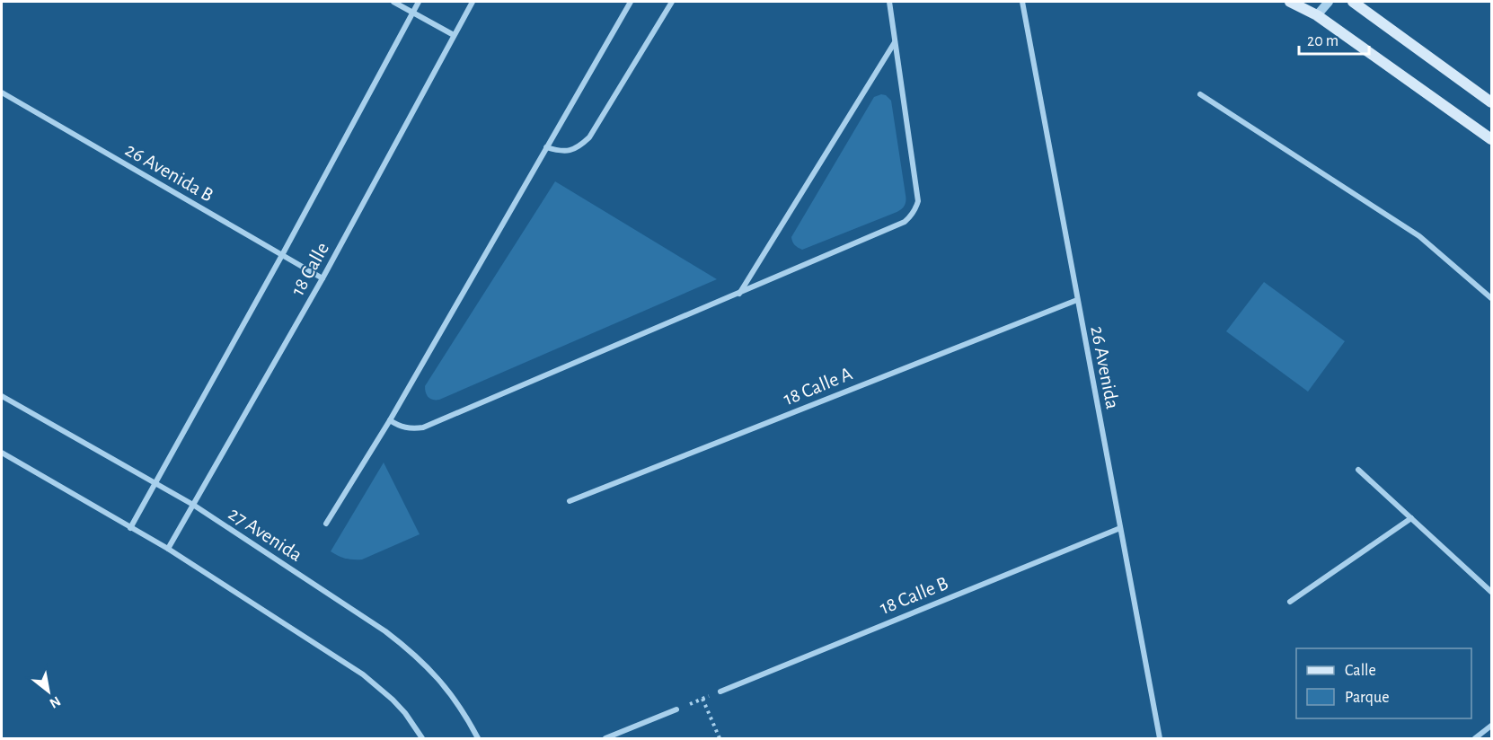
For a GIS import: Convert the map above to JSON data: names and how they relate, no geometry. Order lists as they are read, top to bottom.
{
  "streets": {
    "street": [
      "26 Avenida B",
      "18 Calle",
      "26 Avenida",
      "18 Calle A",
      "27 Avenida",
      "18 Calle B"
    ]
  },
  "crossings": [
    ["26 Avenida B", "18 Calle"],
    ["18 Calle", "27 Avenida"],
    ["26 Avenida", "18 Calle A"],
    ["26 Avenida", "18 Calle B"]
  ],
  "legend": ["Calle", "Parque"],
  "scale_bar": "20 m",
  "north": "bottom right"
}
